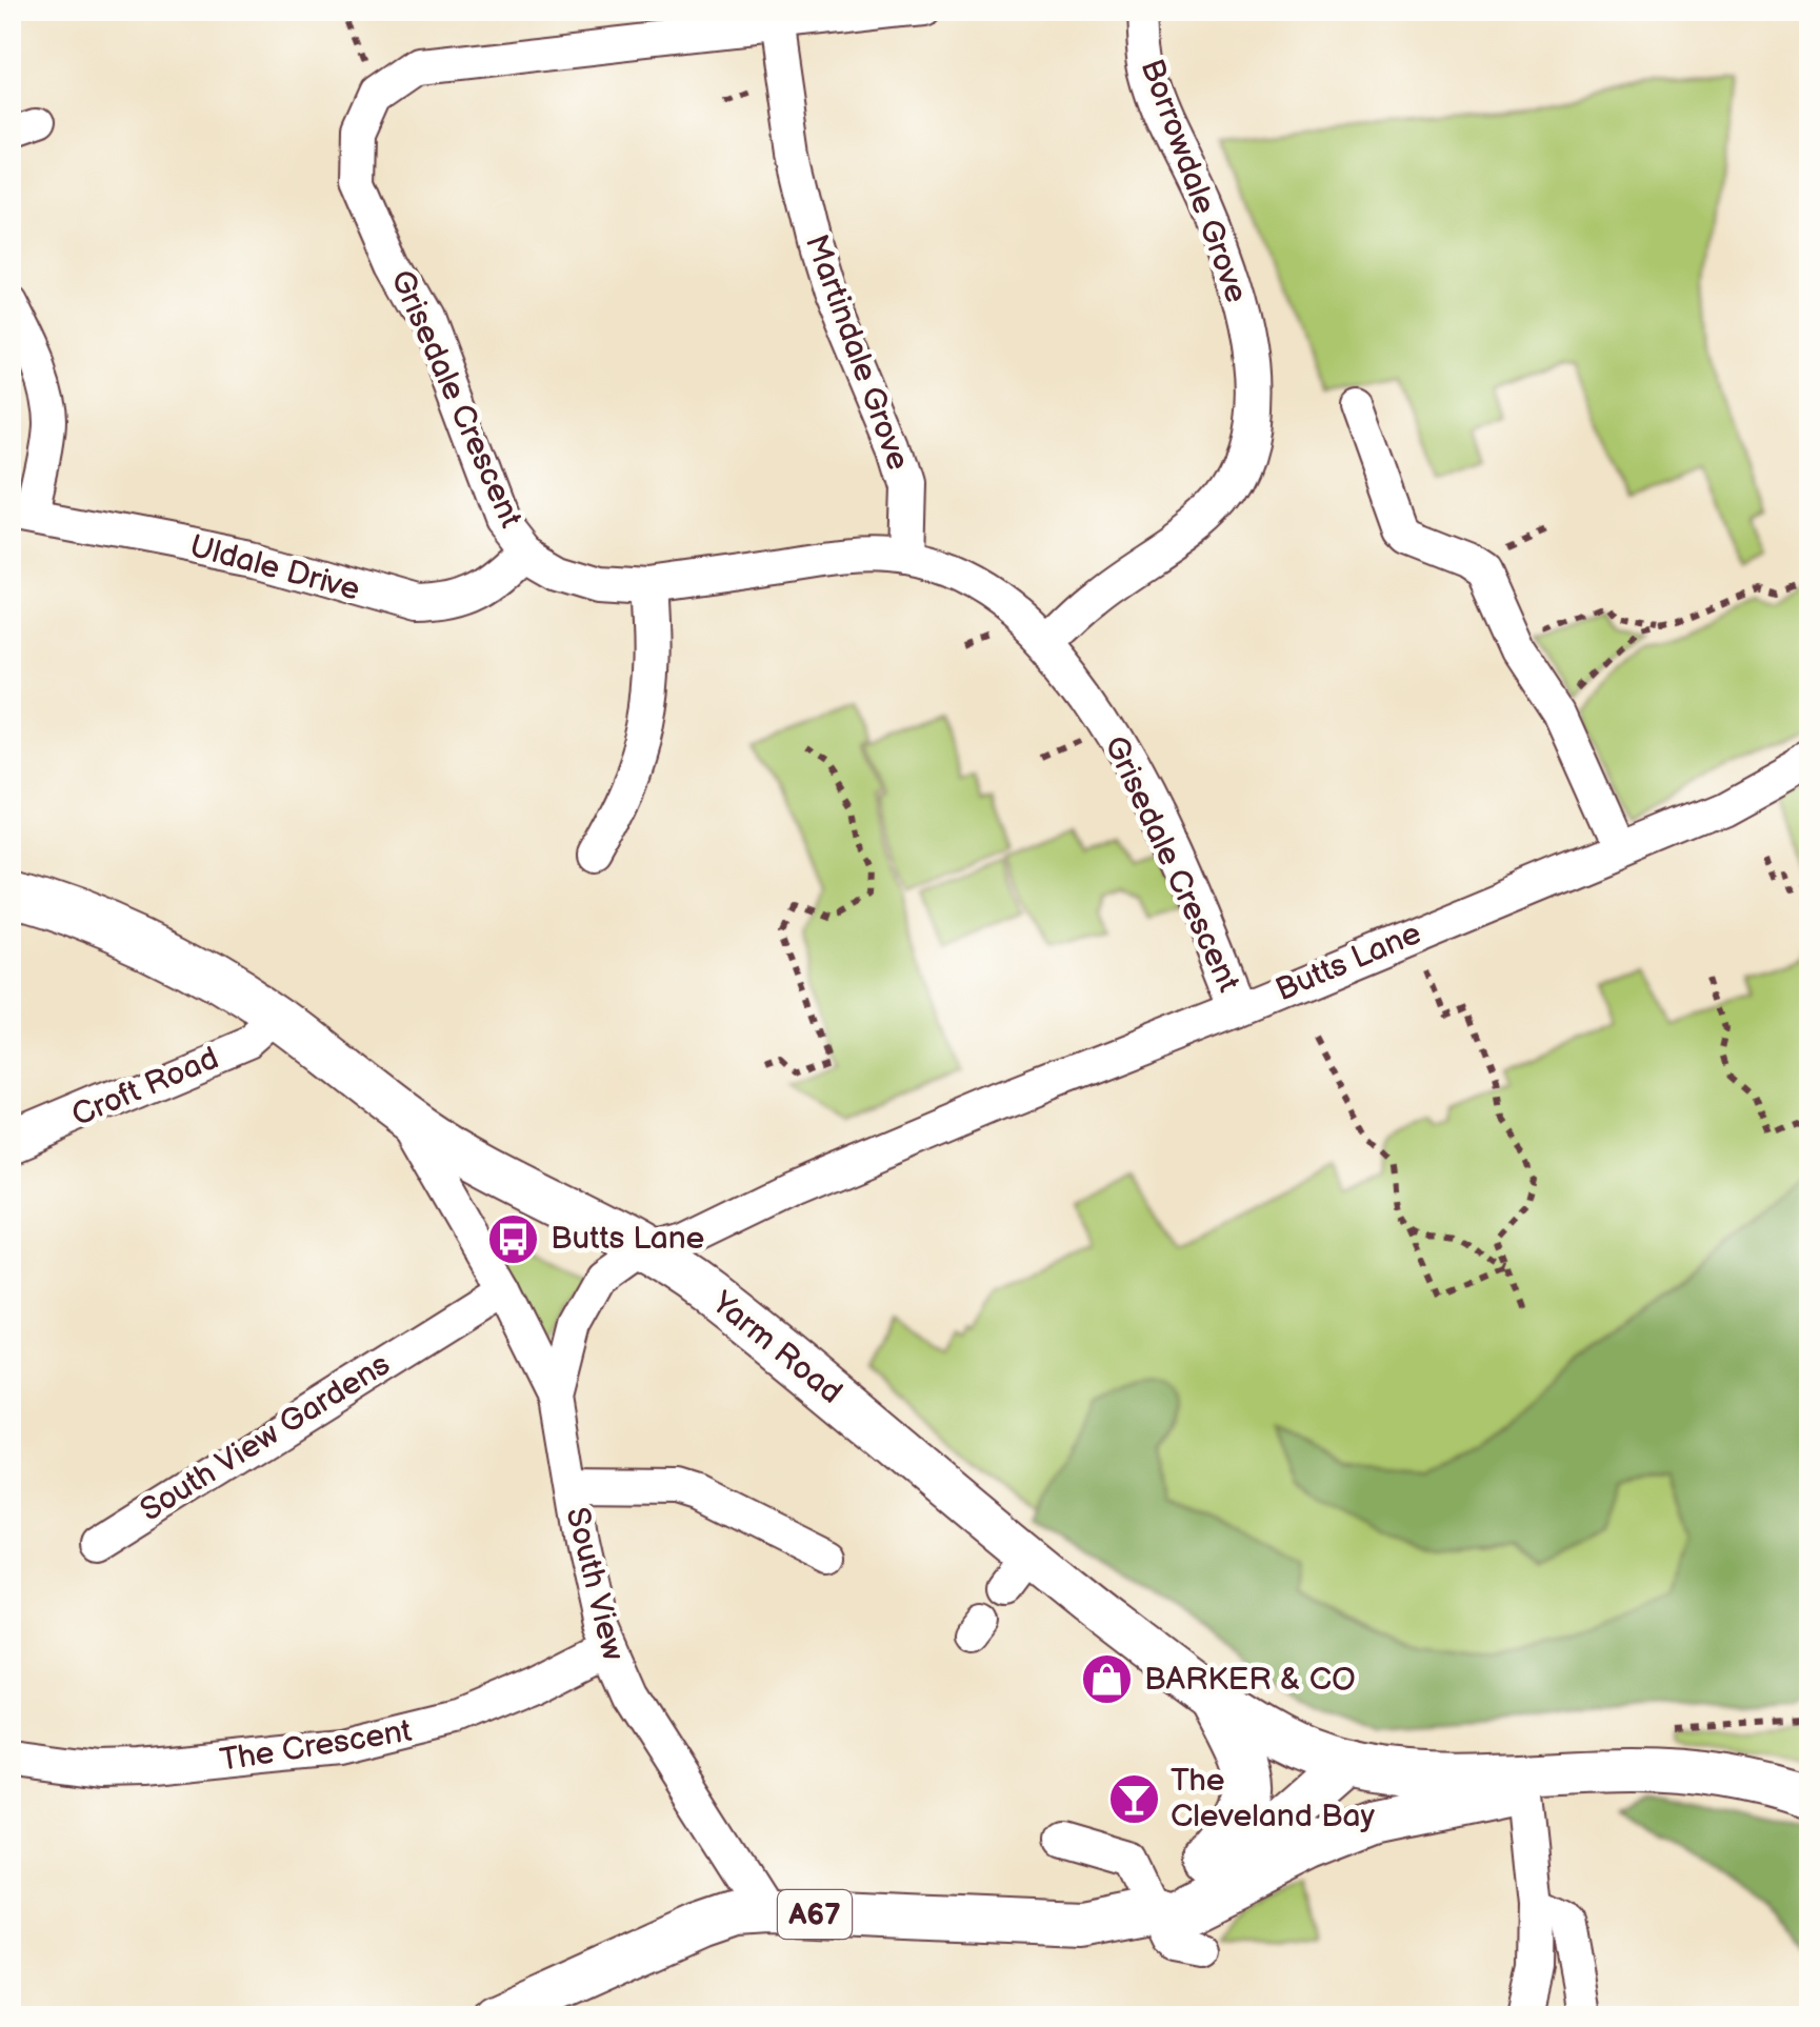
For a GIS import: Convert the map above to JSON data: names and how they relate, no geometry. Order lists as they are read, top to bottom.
{
  "streets": {
    "main road": ["Yarm Road", "A67"],
    "street": [
      "Borrowdale Grove",
      "Martindale Grove",
      "Grisedale Crescent",
      "Uldale Drive",
      "Butts Lane",
      "Croft Road",
      "South View Gardens",
      "South View",
      "The Crescent"
    ]
  },
  "crossings": [
    ["Borrowdale Grove", "Grisedale Crescent"],
    ["Martindale Grove", "Grisedale Crescent"],
    ["Grisedale Crescent", "Uldale Drive"],
    ["Grisedale Crescent", "Butts Lane"],
    ["Butts Lane", "Yarm Road"],
    ["Butts Lane", "South View"],
    ["Croft Road", "Yarm Road"],
    ["Yarm Road", "South View"],
    ["Yarm Road", "A67"],
    ["South View", "The Crescent"],
    ["South View", "A67"]
  ],
  "places": {
    "bus stop": ["Butts Lane"],
    "shop": ["BARKER & CO"],
    "bar": ["The Cleveland Bay"]
  }
}
